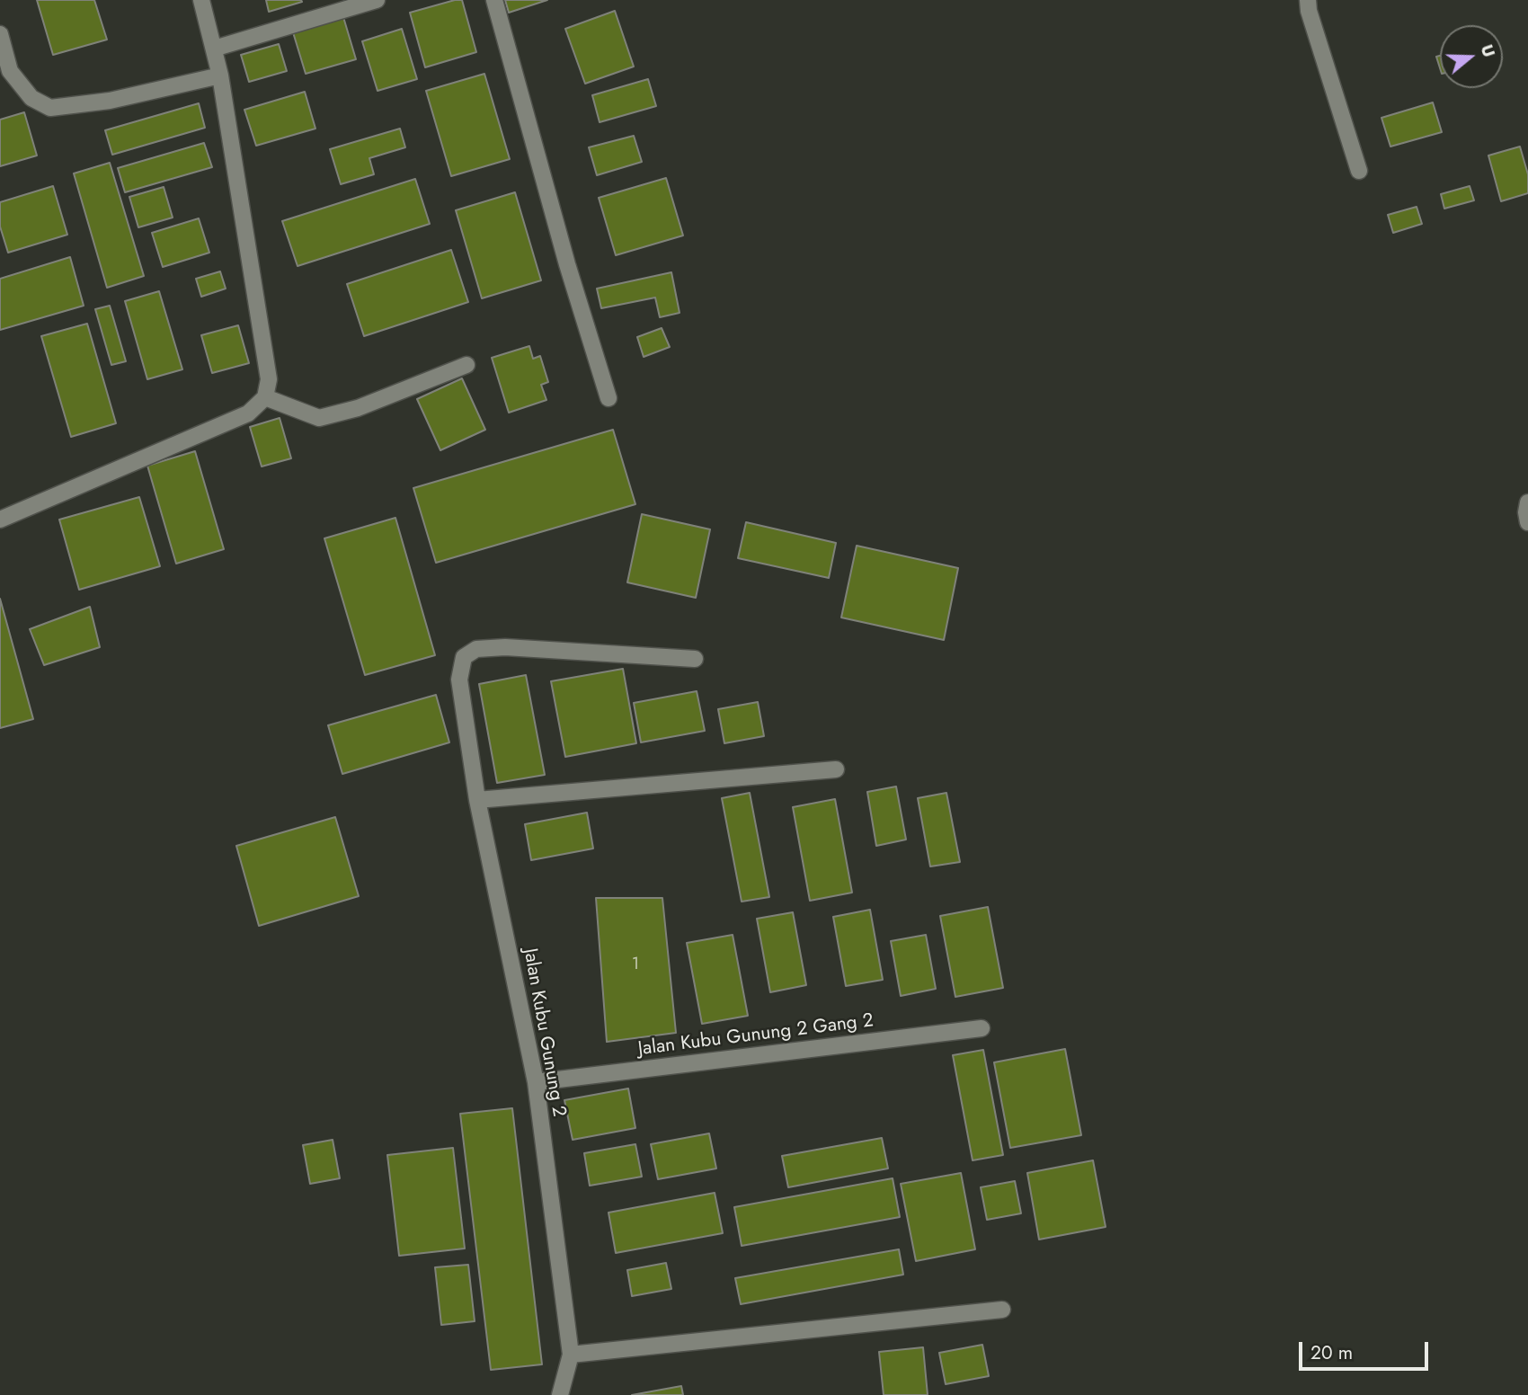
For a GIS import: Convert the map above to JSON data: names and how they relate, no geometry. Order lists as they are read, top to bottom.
{
  "streets": {
    "street": ["Jalan Kubu Gunung 2", "Jalan Kubu Gunung 2 Gang 2"]
  },
  "crossings": [
    ["Jalan Kubu Gunung 2", "Jalan Kubu Gunung 2 Gang 2"]
  ],
  "house_numbers": ["1"],
  "scale_bar": "20 m",
  "north": "right"
}
